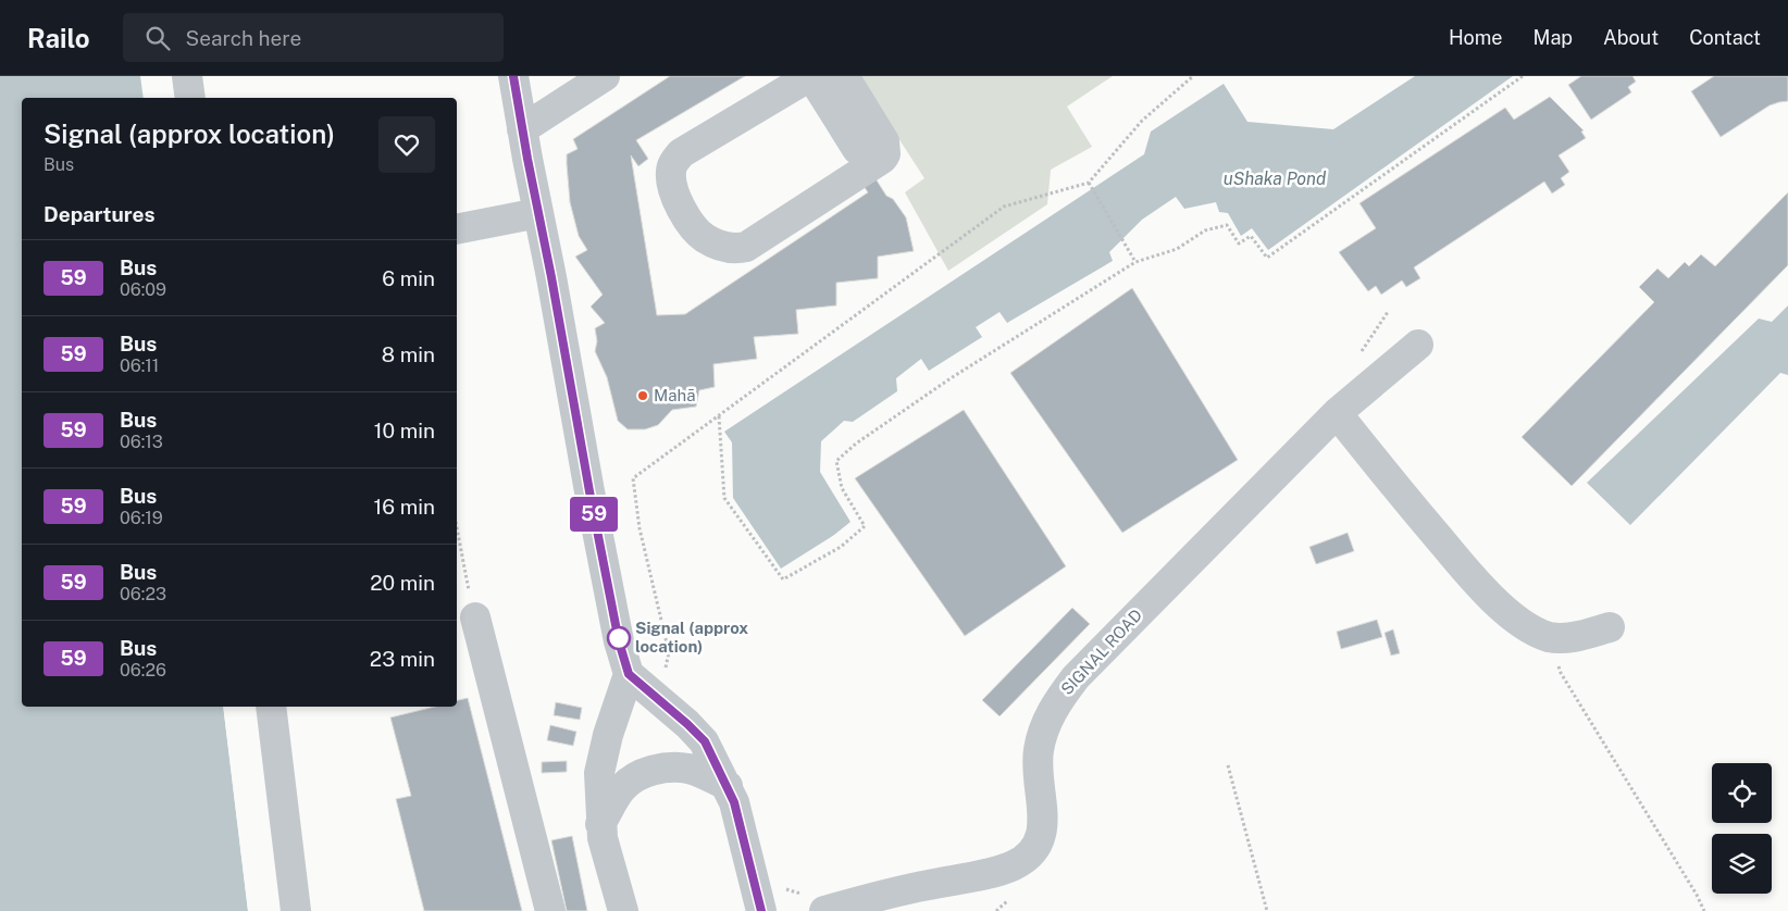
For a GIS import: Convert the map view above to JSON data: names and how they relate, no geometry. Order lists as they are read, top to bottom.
{
  "streets": {
    "street": ["SIGNAL ROAD"]
  },
  "water": ["uShaka Pond"],
  "places": ["Mahā", "Signal (approx location)"],
  "lines": ["bus line 59"],
  "page": {
    "header": "Railo",
    "search": "Search here",
    "nav": [
      "Home",
      "Map",
      "About",
      "Contact"
    ],
    "on_map": "59",
    "heading": [
      ["Signal (approx location)", "Bus"],
      "Departures"
    ],
    "list": [
      {
        "mark": "59",
        "name": "Bus",
        "note": "06:09",
        "value": "6 min"
      },
      {
        "mark": "59",
        "name": "Bus",
        "note": "06:11",
        "value": "8 min"
      },
      {
        "mark": "59",
        "name": "Bus",
        "note": "06:13",
        "value": "10 min"
      },
      {
        "mark": "59",
        "name": "Bus",
        "note": "06:19",
        "value": "16 min"
      },
      {
        "mark": "59",
        "name": "Bus",
        "note": "06:23",
        "value": "20 min"
      },
      {
        "mark": "59",
        "name": "Bus",
        "note": "06:26",
        "value": "23 min"
      }
    ]
  }
}
